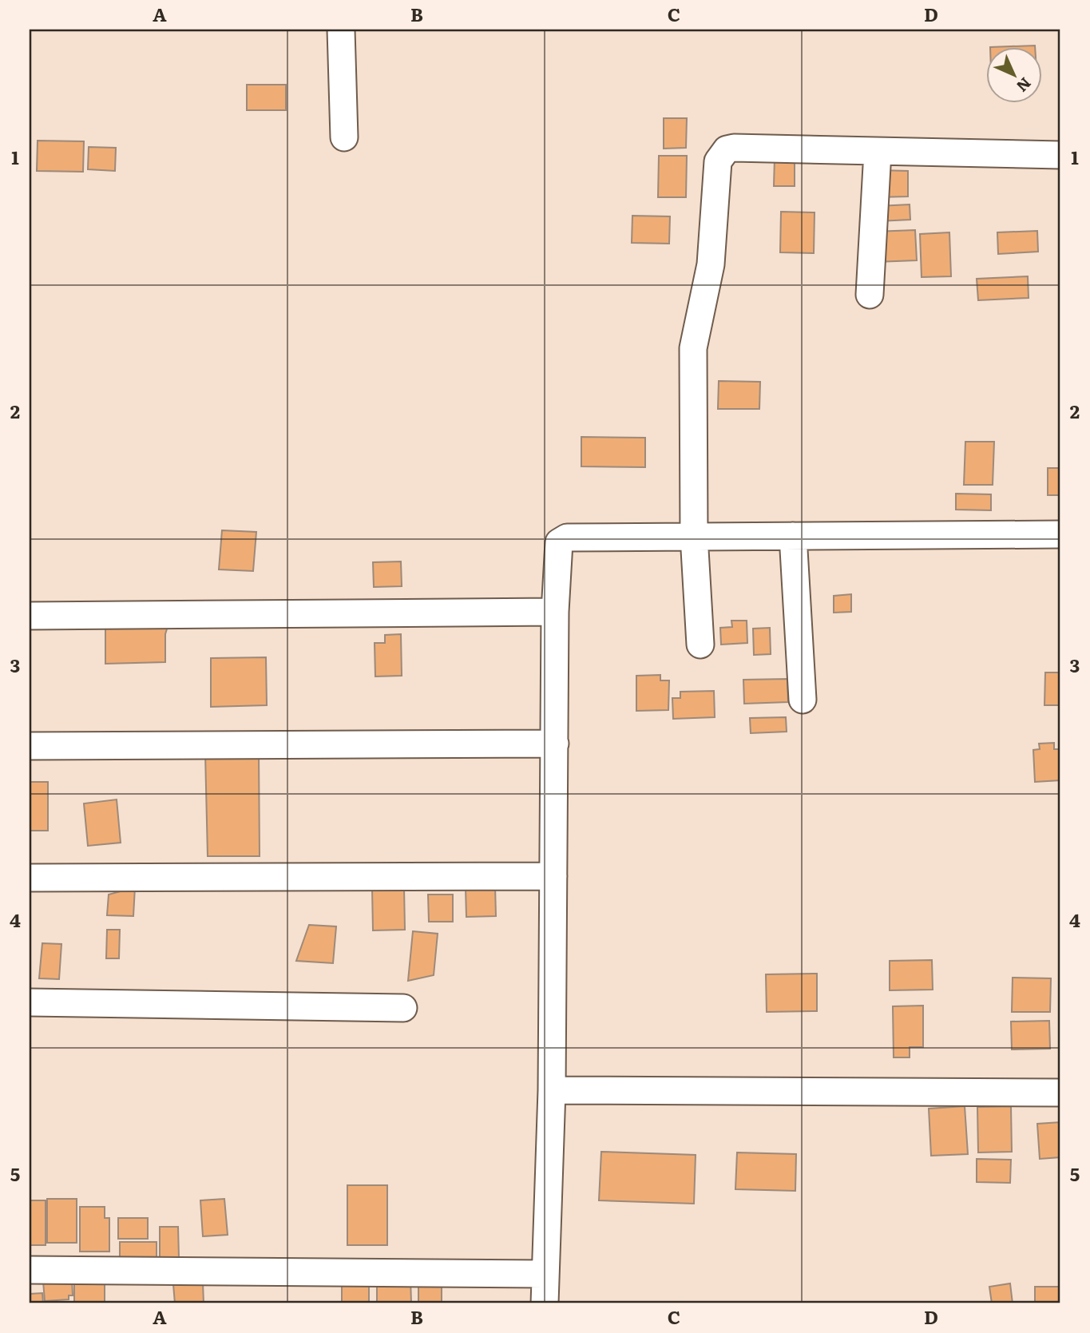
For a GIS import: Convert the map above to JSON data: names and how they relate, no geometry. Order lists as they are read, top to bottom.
{
  "north": "bottom right",
  "grid": {
    "columns": [
      "A",
      "B",
      "C",
      "D"
    ],
    "rows": [
      "1",
      "2",
      "3",
      "4",
      "5"
    ]
  }
}
